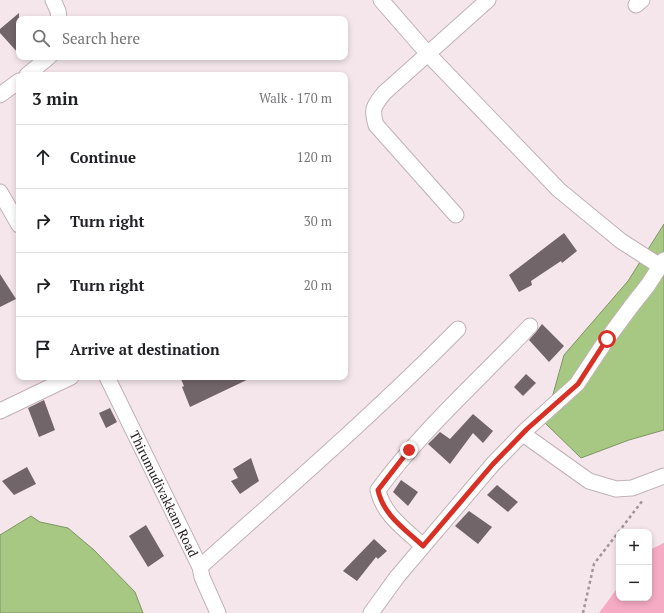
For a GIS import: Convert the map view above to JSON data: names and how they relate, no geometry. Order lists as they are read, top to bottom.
{
  "streets": {
    "street": ["Thirumudivakkam Road"]
  },
  "page": {
    "search": "Search here",
    "heading": ["3 min", "Walk · 170 m"],
    "list": [
      ["Continue", "120 m"],
      ["Turn right", "30 m"],
      ["Turn right", "20 m"],
      "Arrive at destination"
    ],
    "map_buttons": ["+", "−"]
  }
}
